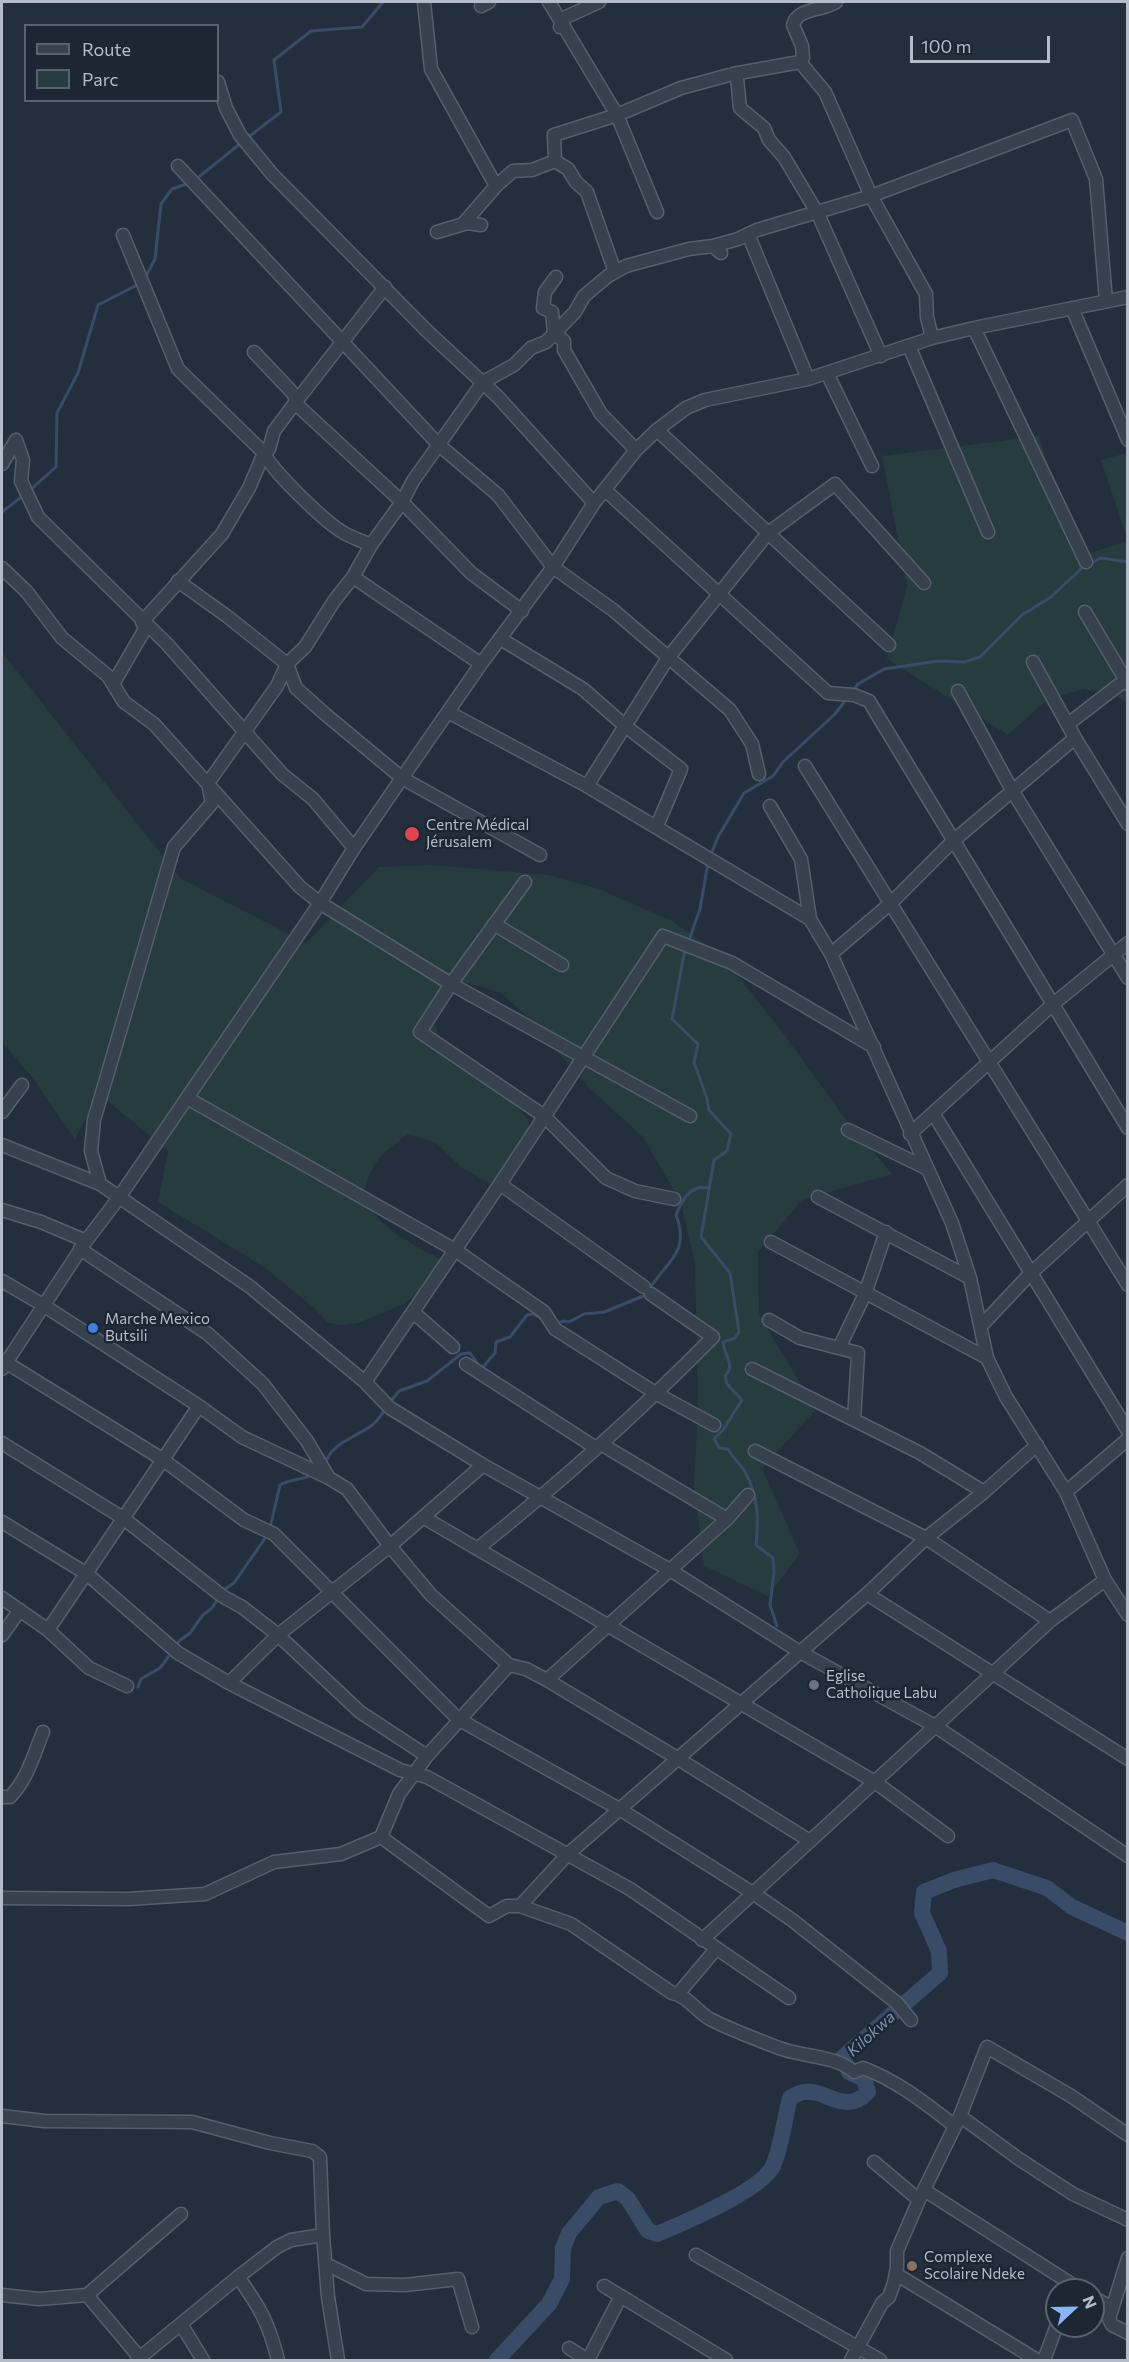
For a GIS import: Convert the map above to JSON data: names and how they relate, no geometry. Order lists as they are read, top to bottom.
{
  "water": ["Kilokwa"],
  "places": [
    "Centre Médical Jérusalem",
    "Marche Mexico Butsili",
    "Eglise Catholique Labu",
    "Complexe Scolaire Ndeke"
  ],
  "legend": ["Route", "Parc"],
  "scale_bar": "100 m",
  "north": "right"
}
